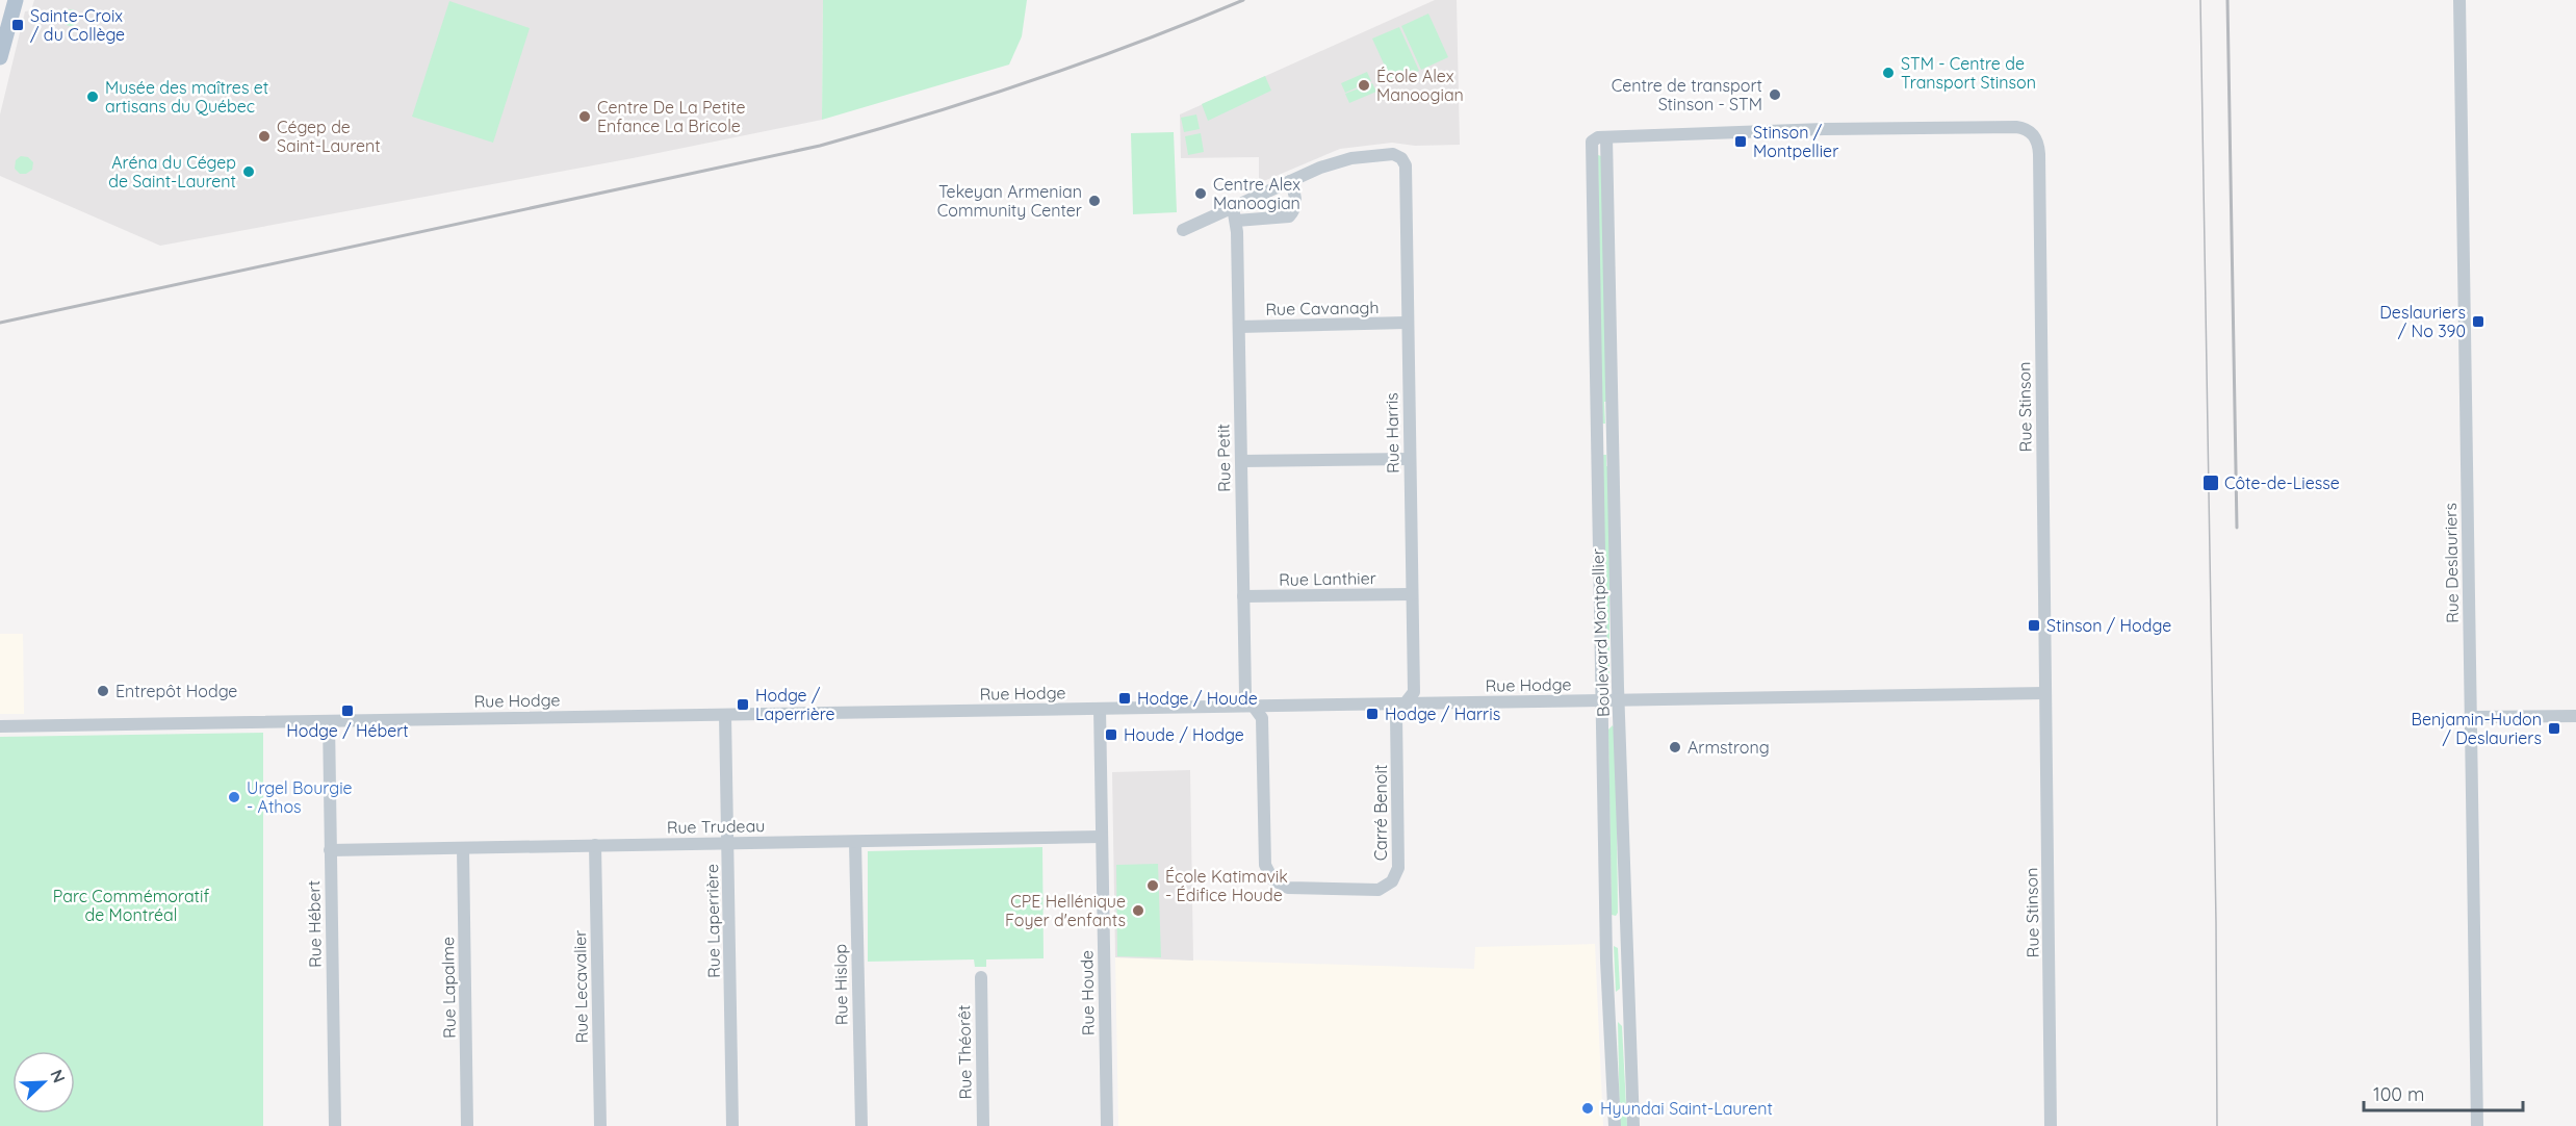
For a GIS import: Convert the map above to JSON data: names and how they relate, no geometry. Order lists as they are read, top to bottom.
{
  "streets": {
    "street": [
      "Rue Cavanagh",
      "Rue Stinson",
      "Rue Harris",
      "Rue Petit",
      "Rue Deslauriers",
      "Rue Lanthier",
      "Boulevard Montpellier",
      "Rue Hodge",
      "Carré Benoit",
      "Rue Trudeau",
      "Rue Laperrière",
      "Rue Hébert",
      "Rue Hislop",
      "Rue Lecavalier",
      "Rue Lapalme",
      "Rue Houde",
      "Rue Théorêt"
    ]
  },
  "crossings": [
    ["Rue Cavanagh", "Rue Harris"],
    ["Rue Cavanagh", "Rue Petit"],
    ["Rue Stinson", "Boulevard Montpellier"],
    ["Rue Stinson", "Rue Hodge"],
    ["Rue Harris", "Rue Lanthier"],
    ["Rue Harris", "Rue Hodge"],
    ["Rue Harris", "Carré Benoit"],
    ["Rue Petit", "Rue Lanthier"],
    ["Rue Petit", "Rue Hodge"],
    ["Rue Petit", "Carré Benoit"],
    ["Boulevard Montpellier", "Rue Hodge"],
    ["Rue Hodge", "Carré Benoit"],
    ["Rue Hodge", "Rue Laperrière"],
    ["Rue Hodge", "Rue Hébert"],
    ["Rue Hodge", "Rue Houde"],
    ["Rue Trudeau", "Rue Laperrière"],
    ["Rue Trudeau", "Rue Hébert"],
    ["Rue Trudeau", "Rue Hislop"],
    ["Rue Trudeau", "Rue Lecavalier"],
    ["Rue Trudeau", "Rue Lapalme"],
    ["Rue Trudeau", "Rue Houde"]
  ],
  "parks": ["Parc Commémoratif de Montréal"],
  "places": {
    "transit": [
      "Sainte-Croix / du Collège",
      "Stinson / Montpellier",
      "Deslauriers / No 390",
      "Côte-de-Liesse",
      "Stinson / Hodge",
      "Hodge / Houde",
      "Hodge / Laperrière",
      "Hodge / Hébert",
      "Hodge / Harris",
      "Benjamin-Hudon / Deslauriers",
      "Houde / Hodge"
    ],
    "other": [
      "STM - Centre de Transport Stinson",
      "École Alex Manoogian",
      "Centre de transport Stinson - STM",
      "Musée des maîtres et artisans du Québec",
      "Centre De La Petite Enfance La Bricole",
      "Cégep de Saint-Laurent",
      "Aréna du Cégep de Saint-Laurent",
      "Centre Alex Manoogian",
      "Tekeyan Armenian Community Center",
      "Entrepôt Hodge",
      "Armstrong",
      "Urgel Bourgie - Athos",
      "École Katimavik - Édifice Houde",
      "CPE Hellénique Foyer d'enfants",
      "Hyundai Saint-Laurent"
    ]
  },
  "scale_bar": "100 m",
  "north": "top right"
}
